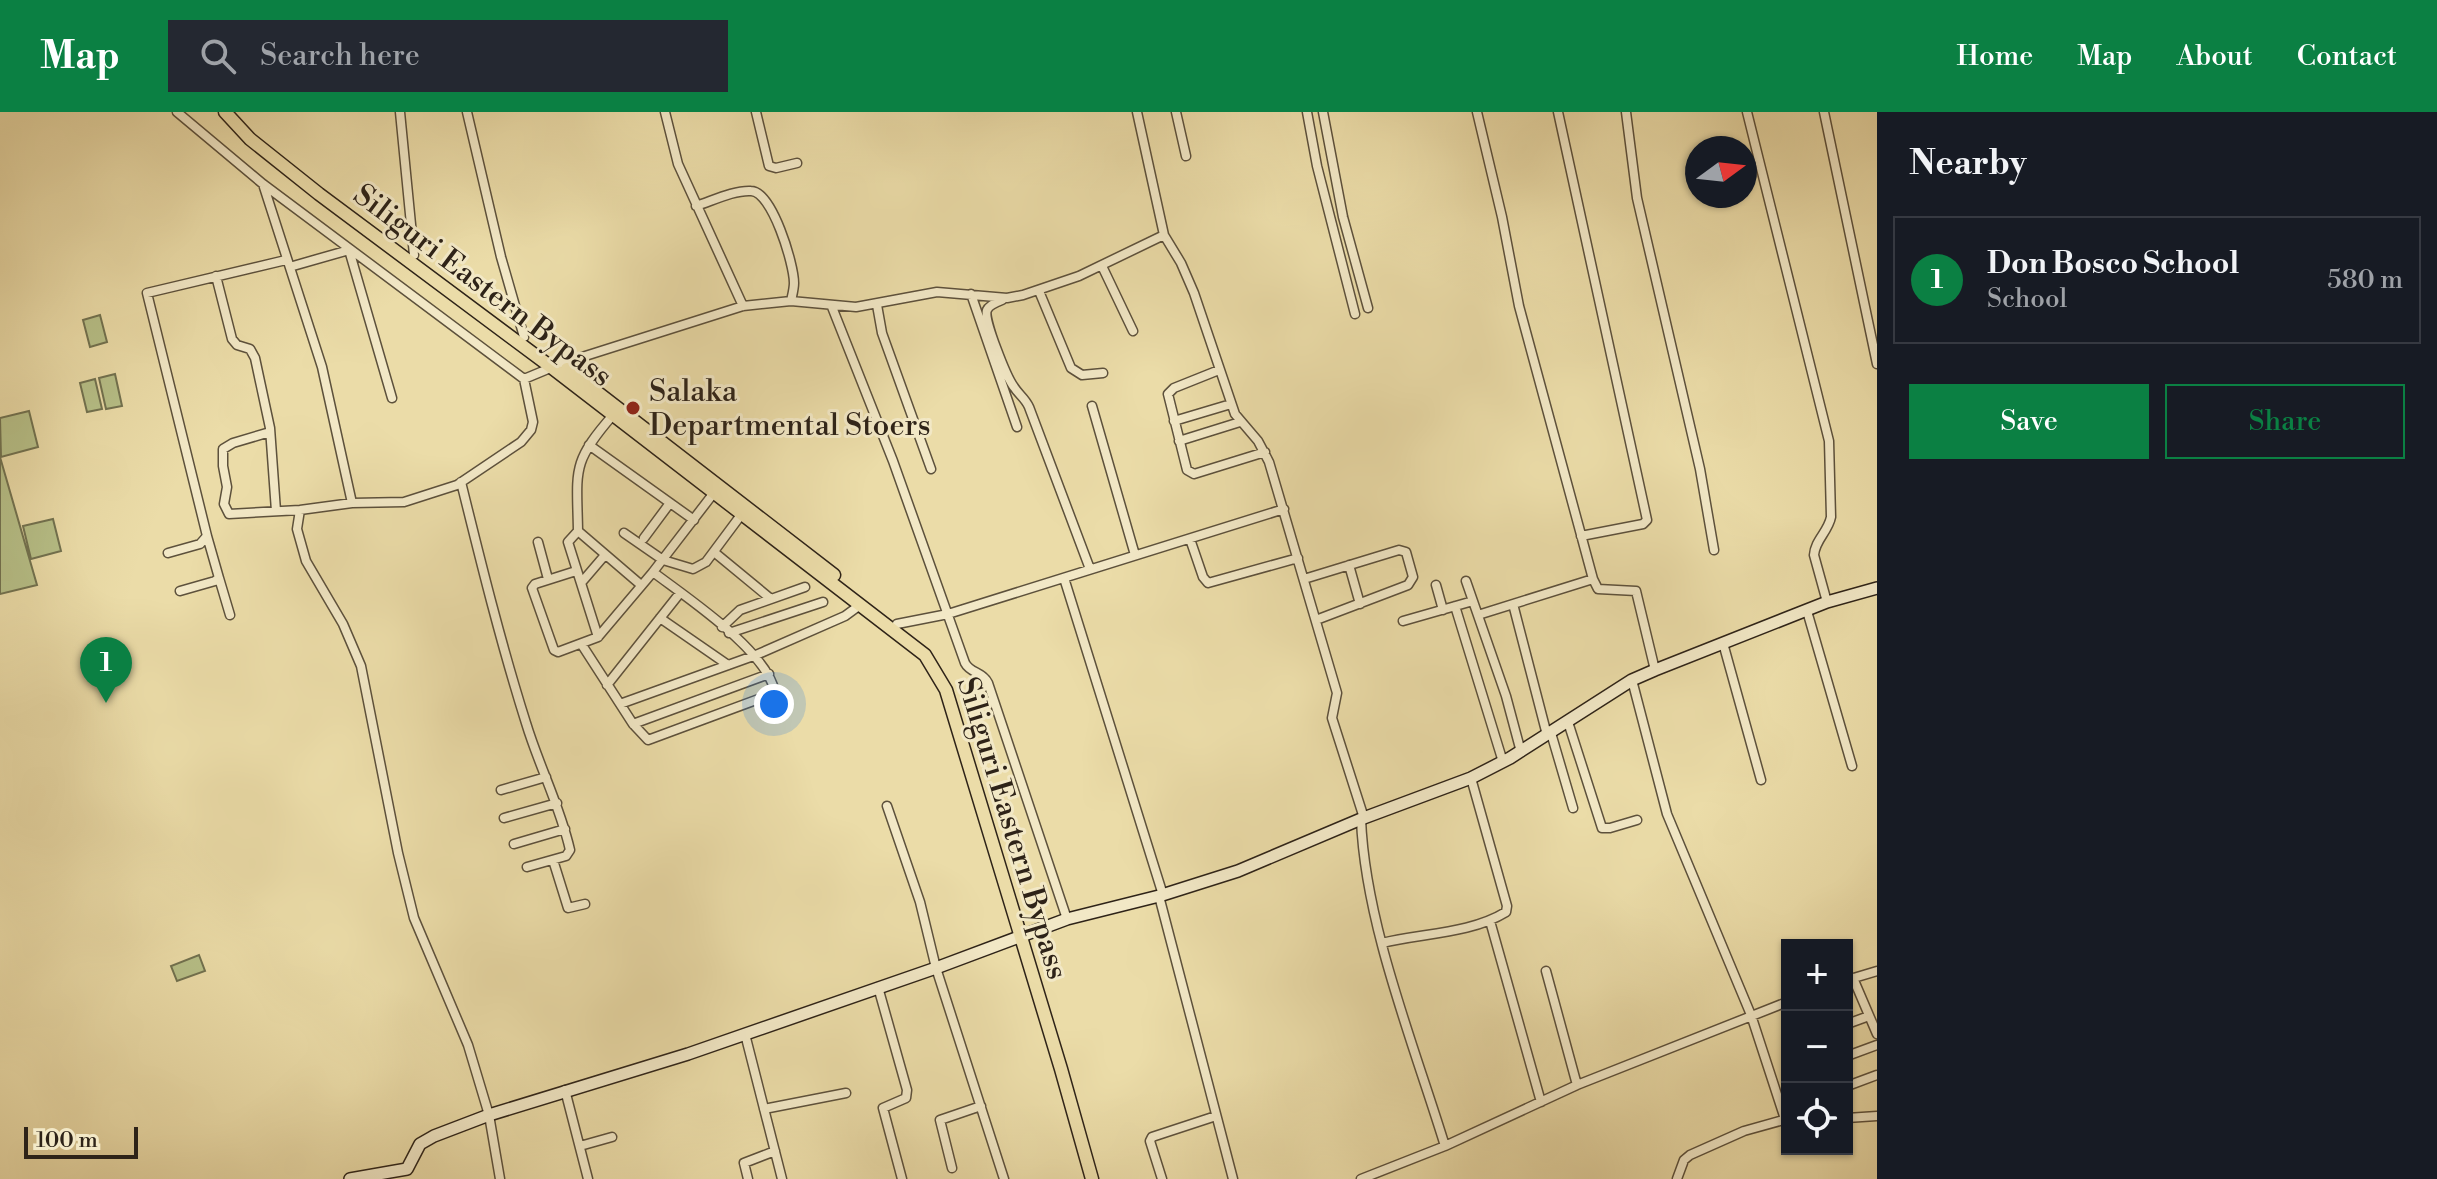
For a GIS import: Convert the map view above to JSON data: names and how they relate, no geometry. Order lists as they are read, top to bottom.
{
  "streets": {
    "main road": ["Siliguri Eastern Bypass"]
  },
  "places": ["Salaka Departmental Stoers"],
  "scale_bar": "100 m",
  "north": "right",
  "page": {
    "header": "Map",
    "search": "Search here",
    "nav": [
      "Home",
      "Map",
      "About",
      "Contact"
    ],
    "heading": "Nearby",
    "list": [
      {
        "mark": "1",
        "name": "Don Bosco School",
        "note": "School",
        "value": "580 m"
      }
    ],
    "buttons": ["Save", "Share"],
    "pins": "1",
    "map_buttons": ["+", "−"],
    "scale": "100 m"
  }
}
